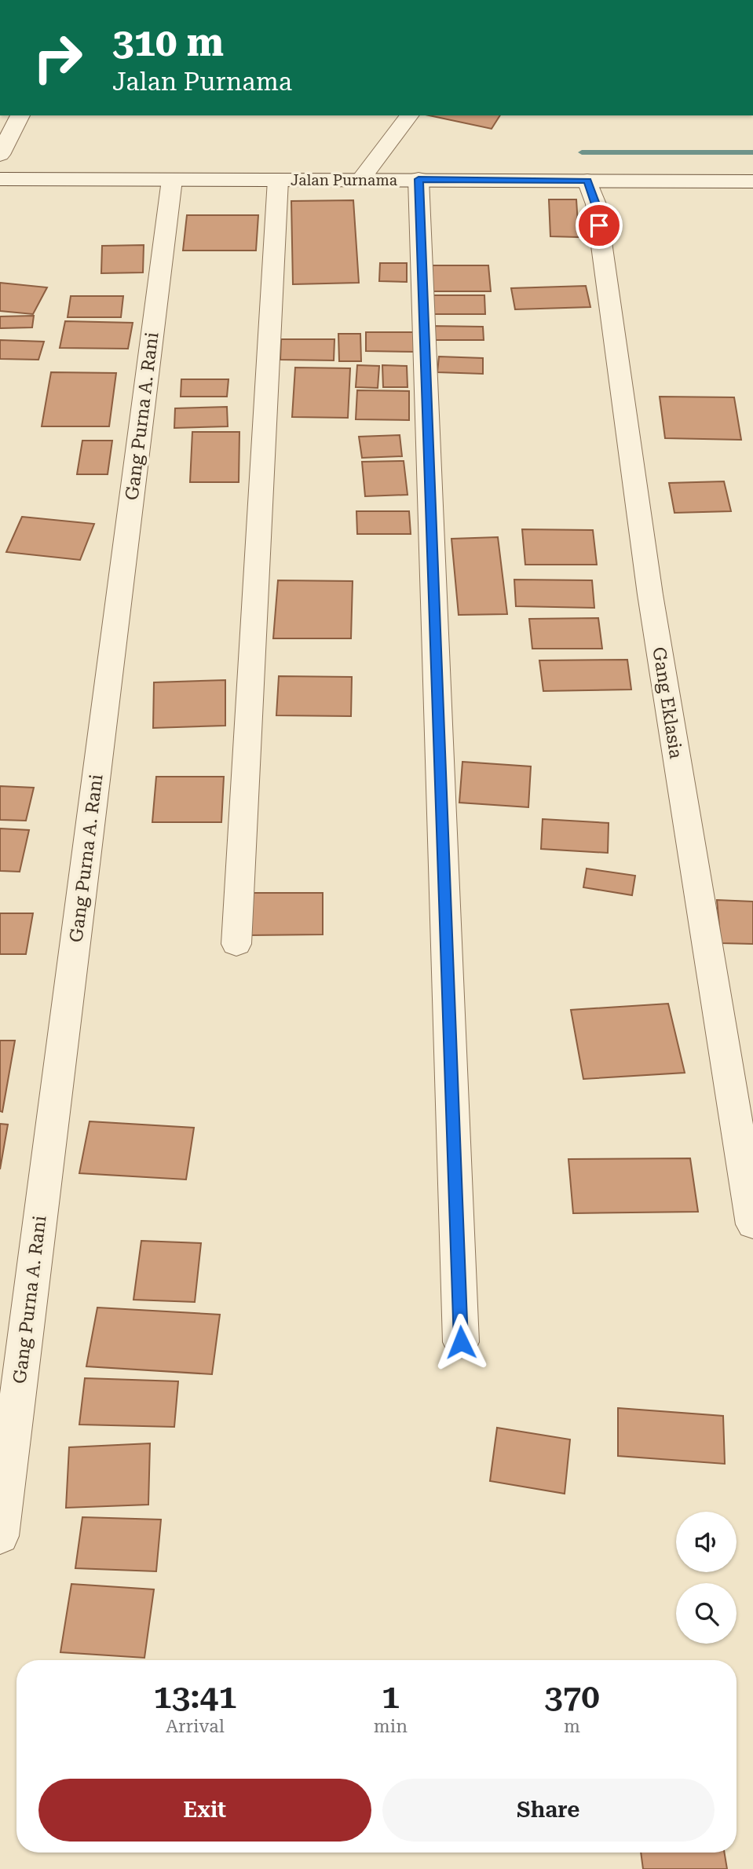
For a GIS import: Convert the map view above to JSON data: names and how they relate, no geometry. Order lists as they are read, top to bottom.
{
  "streets": {
    "street": ["Jalan Purnama", "Gang Purna A. Rani", "Gang Eklasia"]
  },
  "crossings": [
    ["Jalan Purnama", "Gang Purna A. Rani"],
    ["Jalan Purnama", "Gang Eklasia"]
  ],
  "page": {
    "turn": ["310 m", "Jalan Purnama"],
    "eta": [
      "13:41",
      "Arrival",
      "1",
      "min",
      "370",
      "m"
    ],
    "buttons": ["Exit", "Share"]
  }
}
